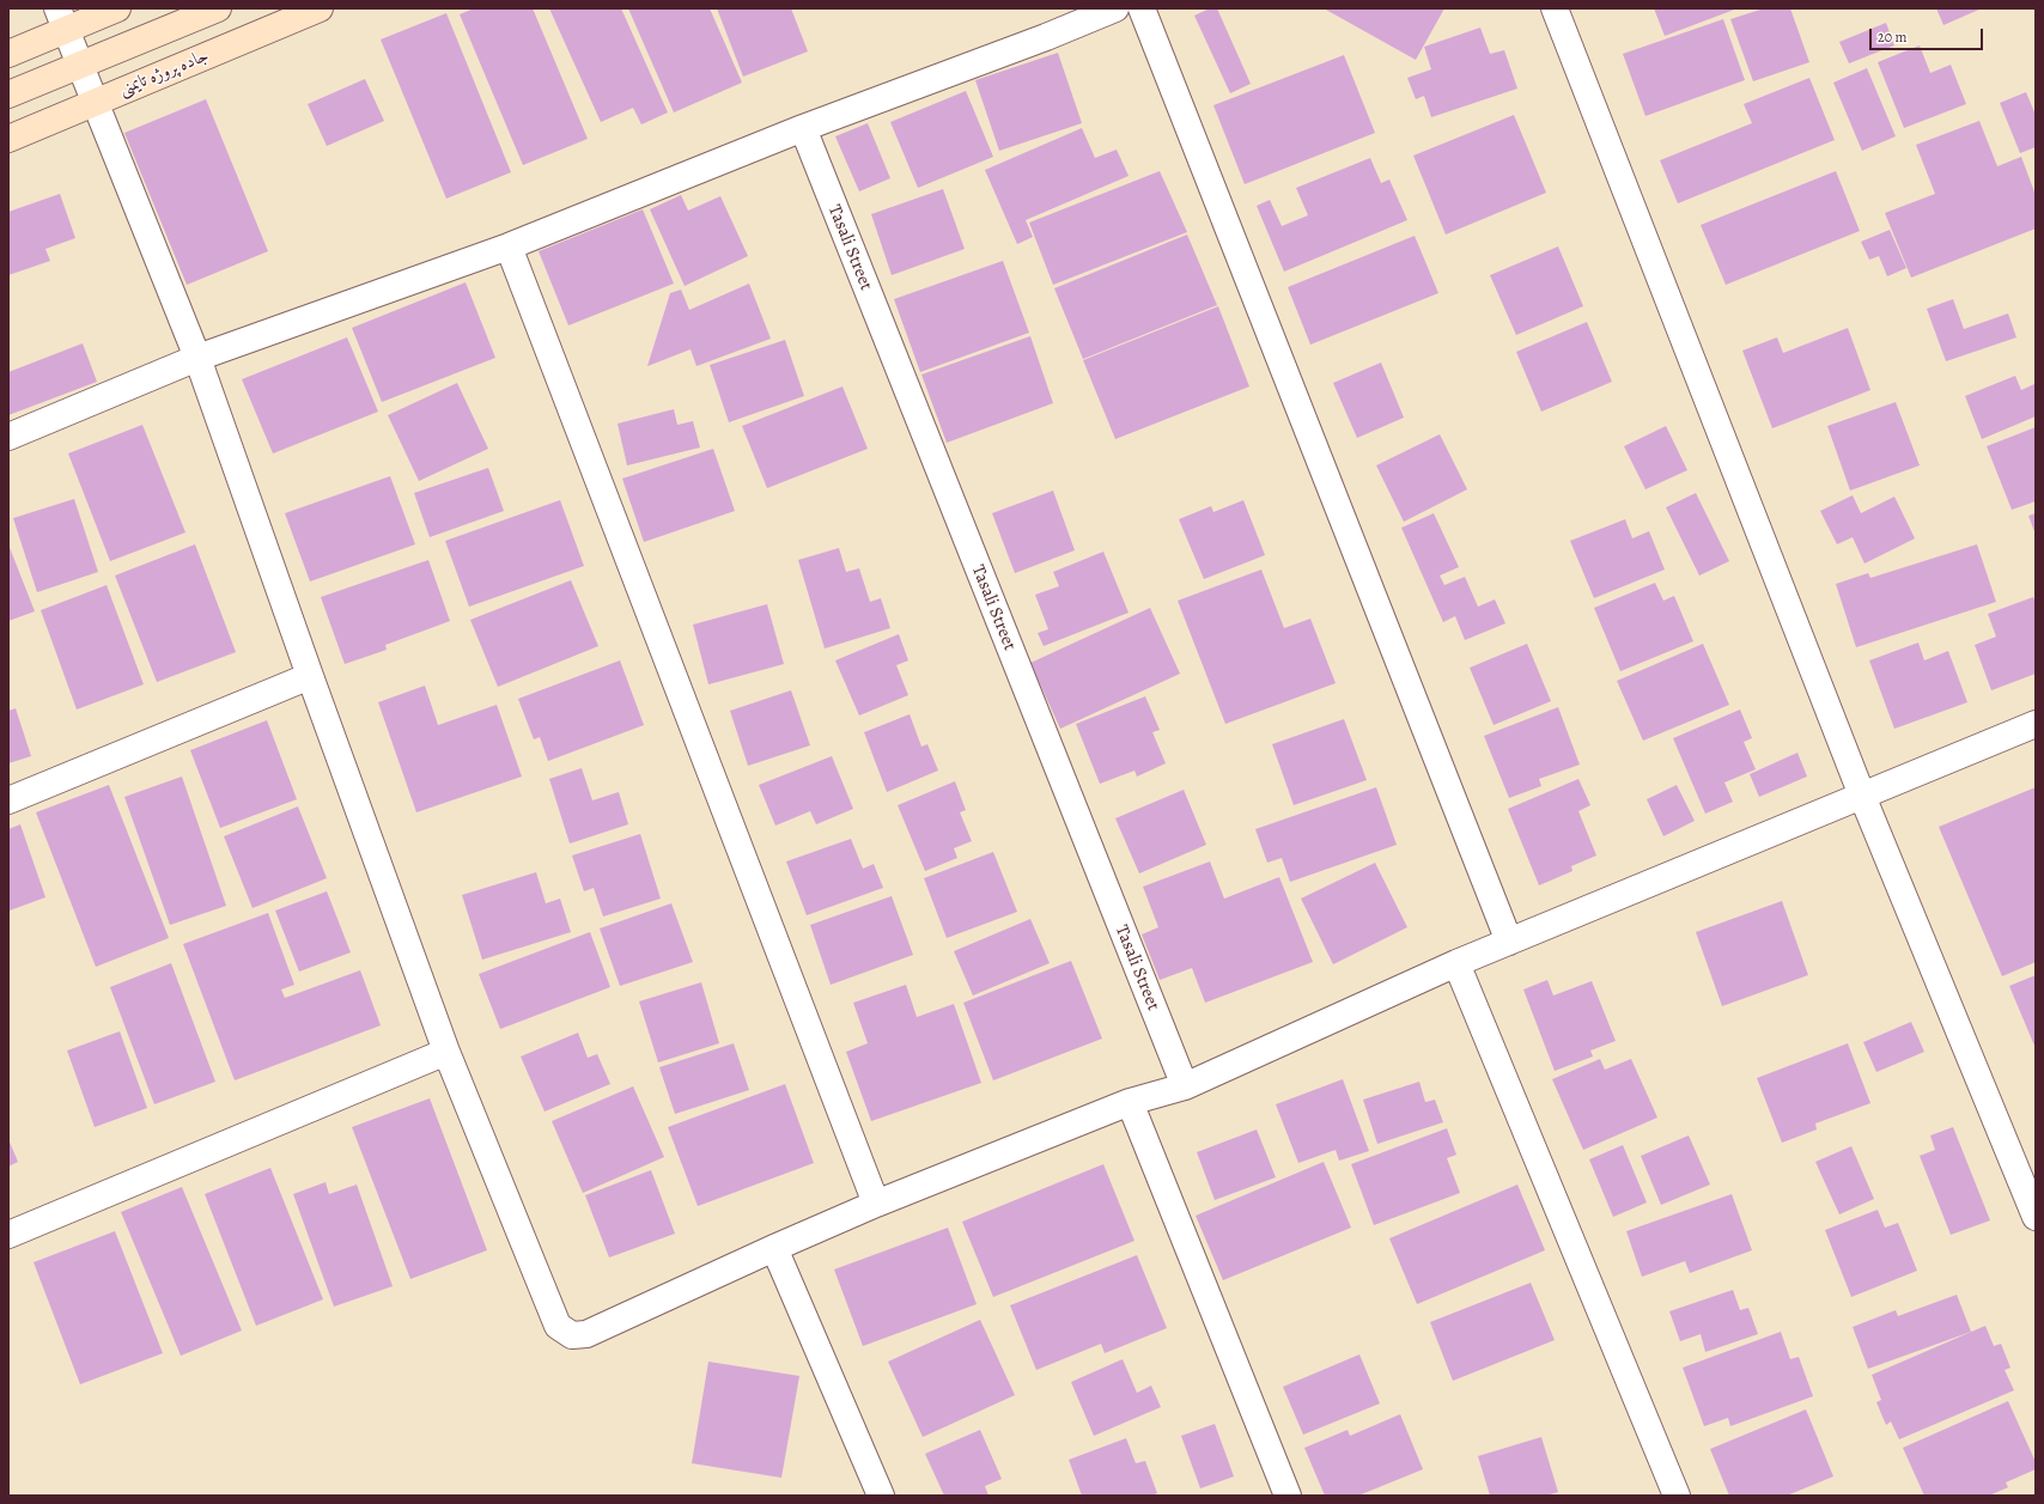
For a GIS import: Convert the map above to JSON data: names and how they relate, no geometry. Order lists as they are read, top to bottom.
{
  "streets": {
    "main road": ["جاده پروژه تایمنی"],
    "street": ["Tasali Street"]
  },
  "scale_bar": "20 m"
}
